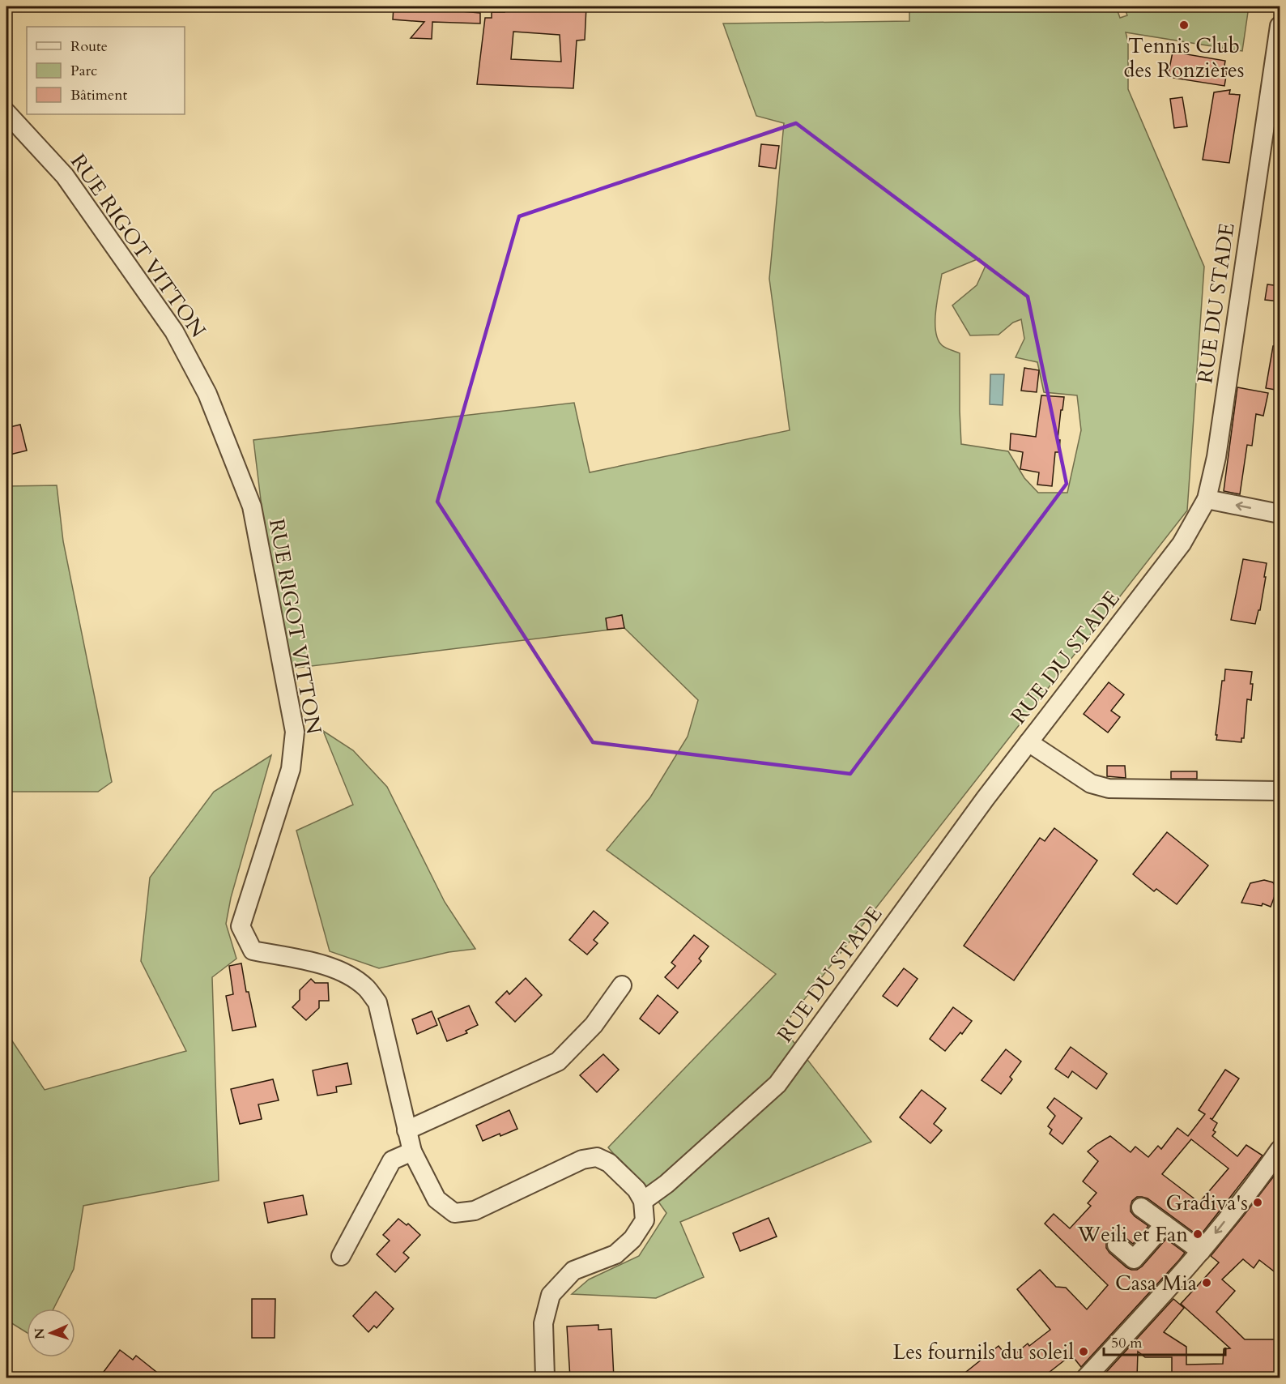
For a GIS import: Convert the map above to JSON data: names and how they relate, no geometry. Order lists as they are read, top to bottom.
{
  "streets": {
    "street": ["RUE RIGOT VITTON", "RUE DU STADE"]
  },
  "crossings": [
    ["RUE RIGOT VITTON", "RUE DU STADE"]
  ],
  "places": [
    "Tennis Club des Ronzières",
    "Gradiva's",
    "Weili et Fan",
    "Casa Mia",
    "Les fournils du soleil"
  ],
  "legend": ["Route", "Parc", "Bâtiment"],
  "scale_bar": "50 m",
  "north": "left"
}
